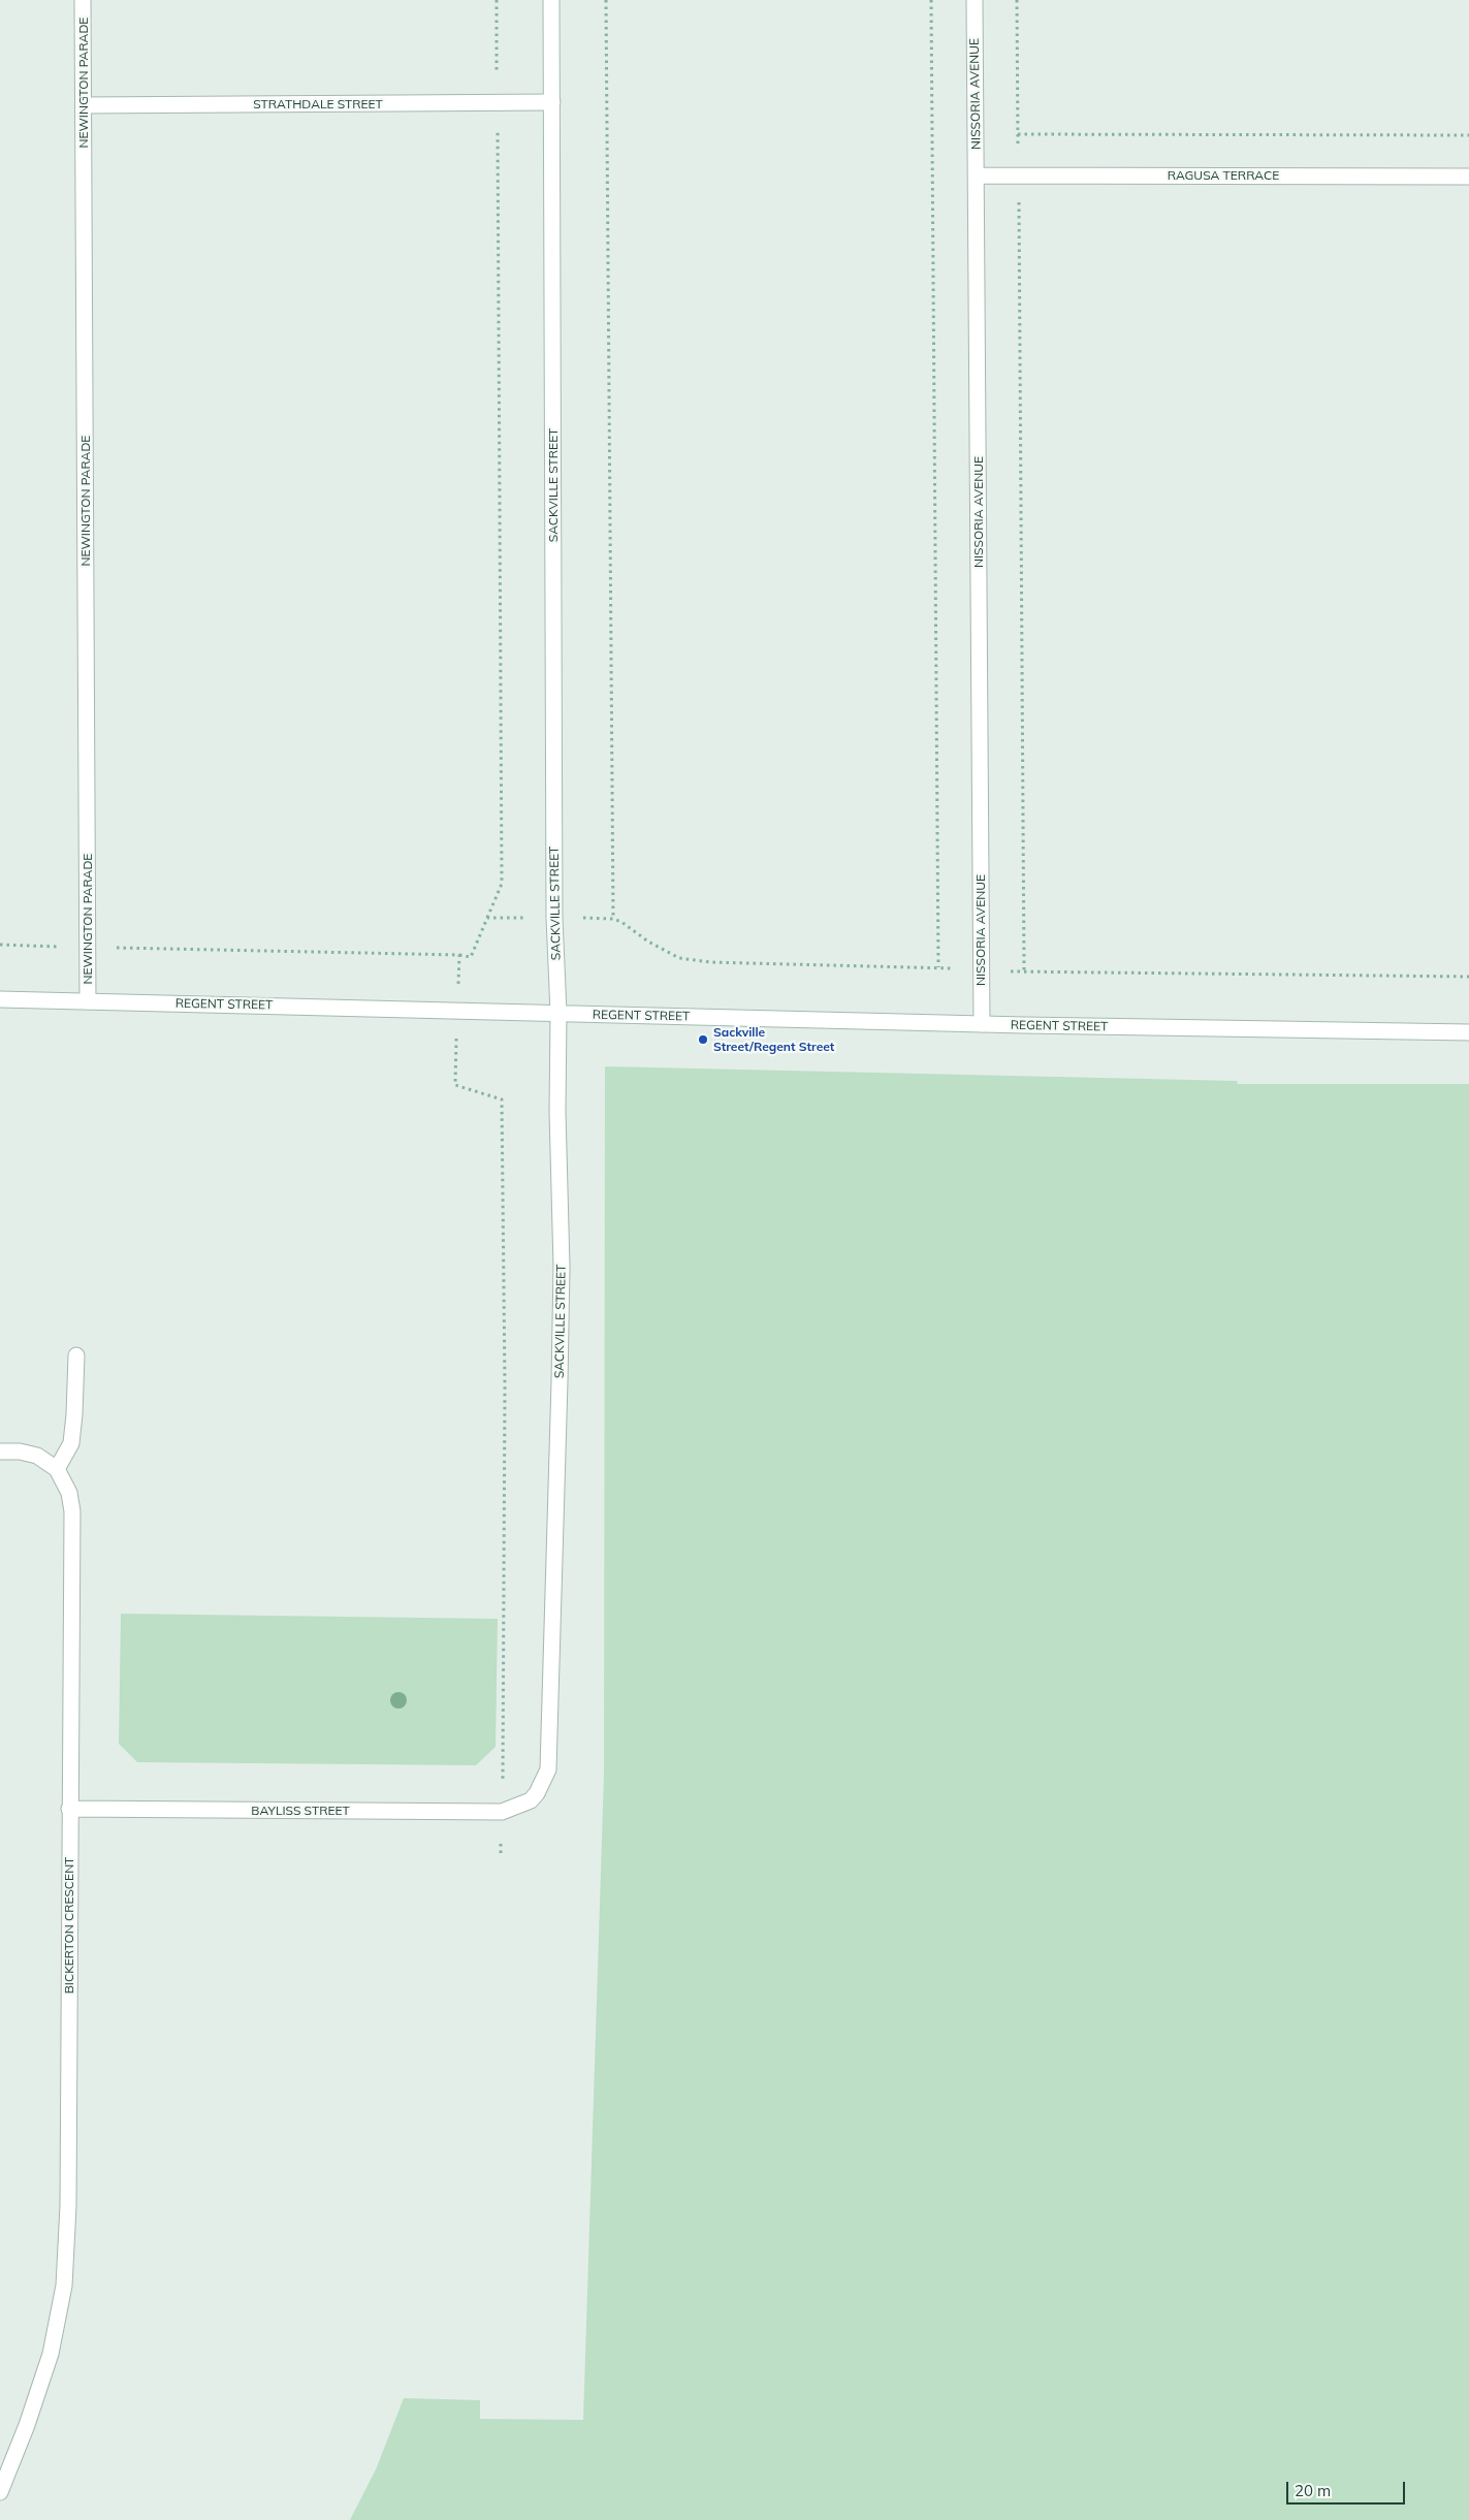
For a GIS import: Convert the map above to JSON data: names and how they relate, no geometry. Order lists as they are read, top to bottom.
{
  "streets": {
    "street": [
      "NEWINGTON PARADE",
      "NISSORIA AVENUE",
      "STRATHDALE STREET",
      "RAGUSA TERRACE",
      "SACKVILLE STREET",
      "REGENT STREET",
      "BAYLISS STREET",
      "BICKERTON CRESCENT"
    ]
  },
  "crossings": [
    ["NEWINGTON PARADE", "STRATHDALE STREET"],
    ["NEWINGTON PARADE", "REGENT STREET"],
    ["NISSORIA AVENUE", "RAGUSA TERRACE"],
    ["NISSORIA AVENUE", "REGENT STREET"],
    ["STRATHDALE STREET", "SACKVILLE STREET"],
    ["SACKVILLE STREET", "REGENT STREET"],
    ["SACKVILLE STREET", "BAYLISS STREET"],
    ["BAYLISS STREET", "BICKERTON CRESCENT"]
  ],
  "places": ["Sackville Street/Regent Street"],
  "scale_bar": "20 m"
}
